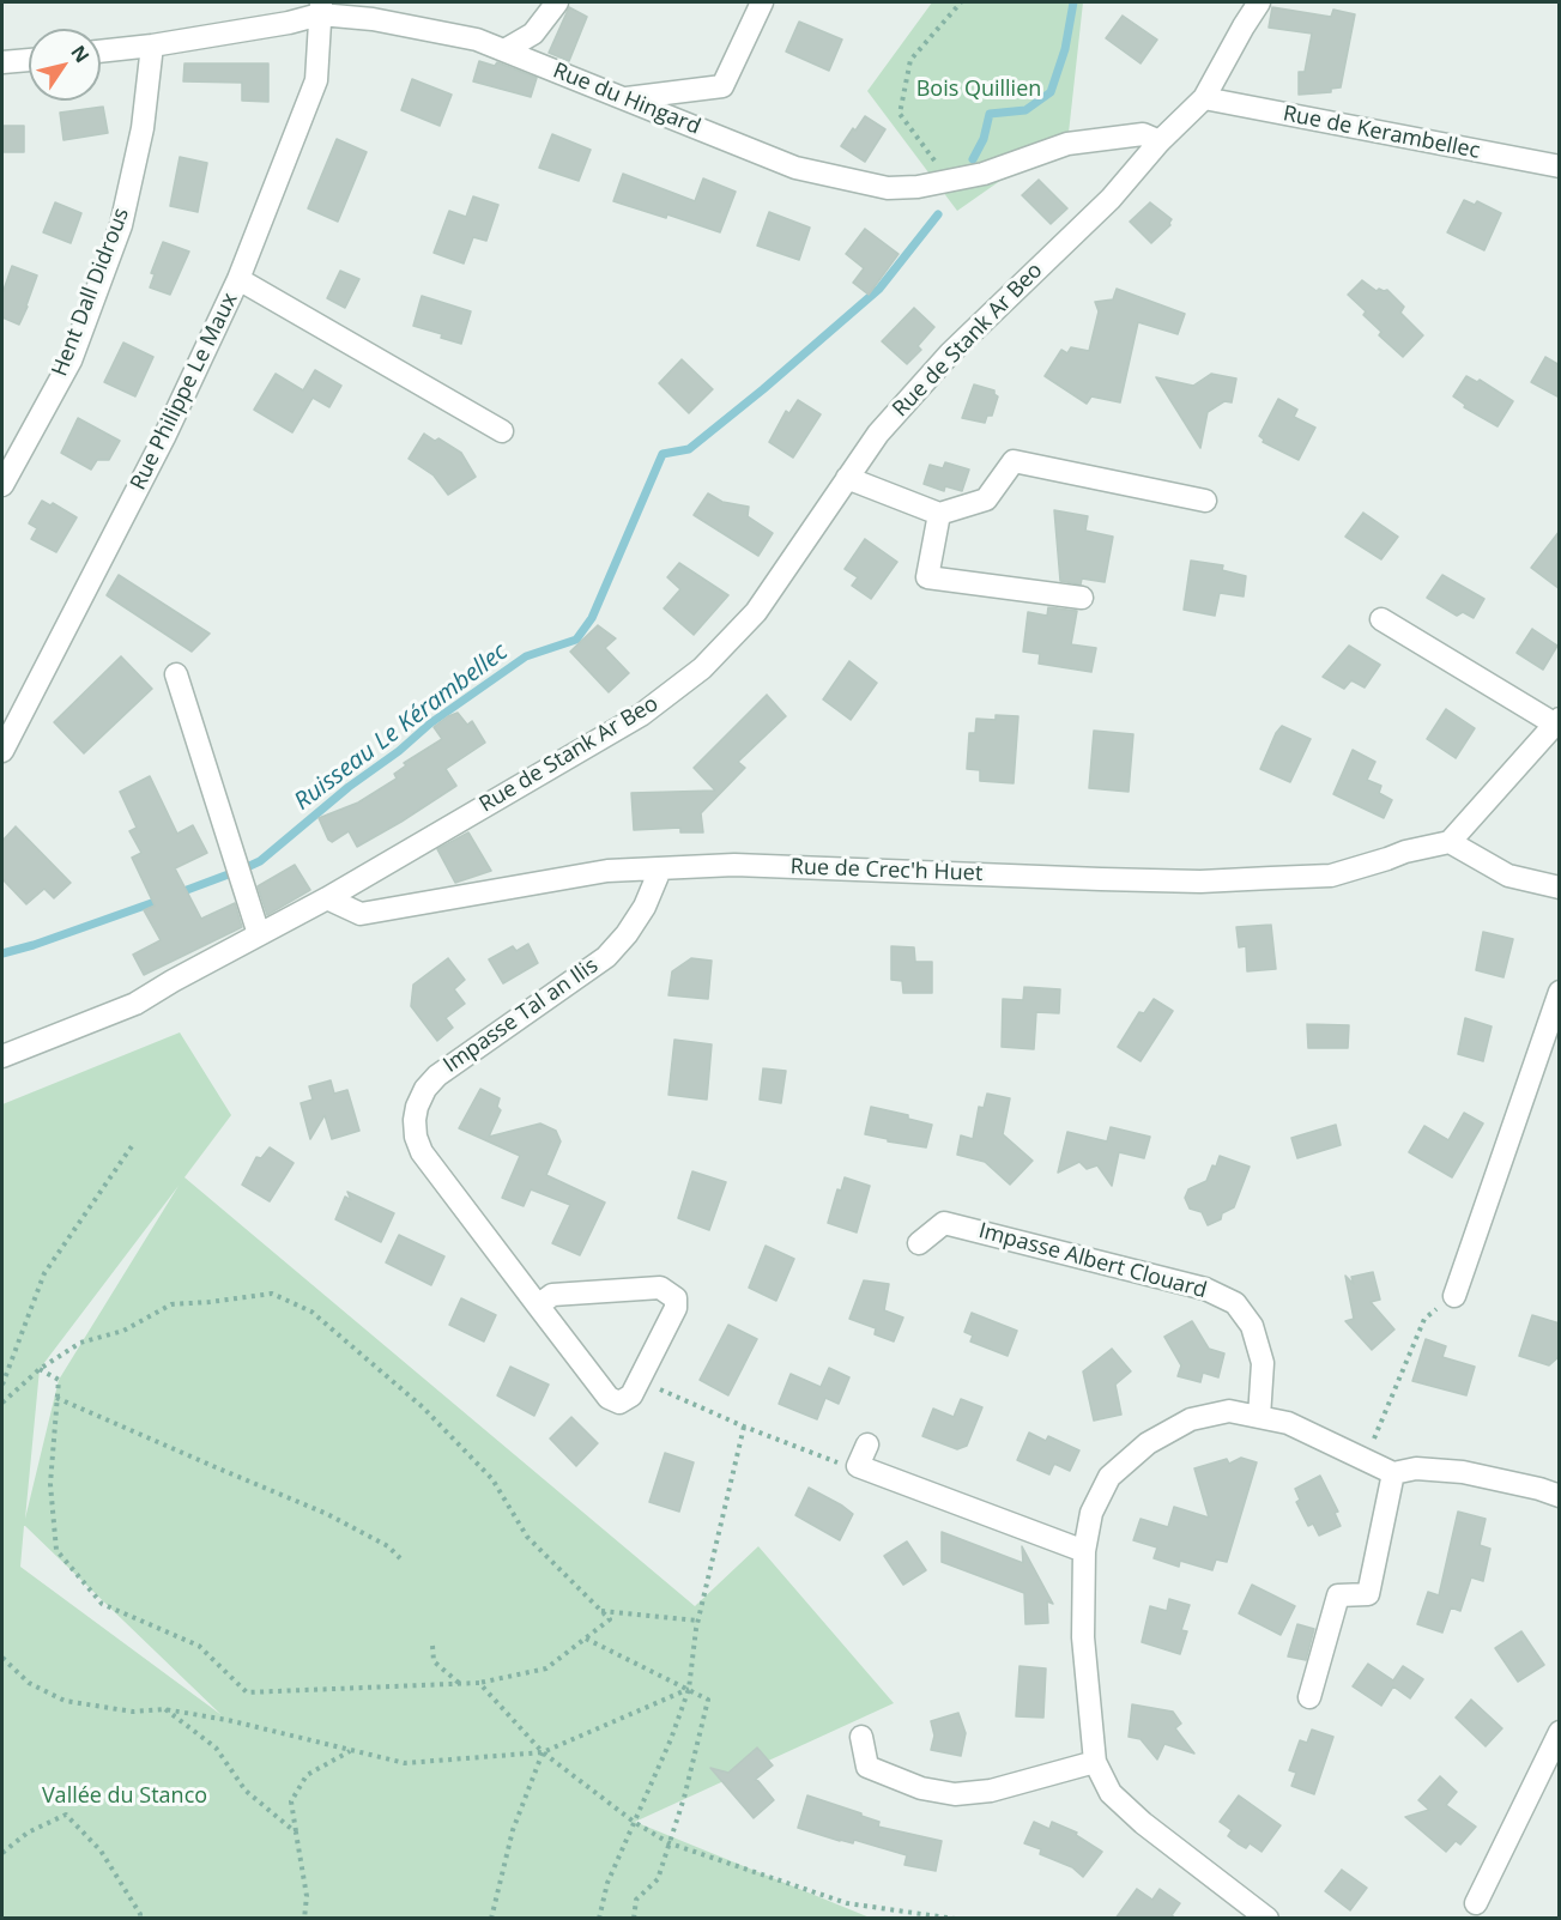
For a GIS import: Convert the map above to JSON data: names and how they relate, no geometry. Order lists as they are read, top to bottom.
{
  "streets": {
    "street": [
      "Rue du Hingard",
      "Rue de Kerambellec",
      "Hent Dall Didrous",
      "Rue de Stank Ar Beo",
      "Rue Philippe Le Maux",
      "Rue de Crec'h Huet",
      "Impasse Tal an Ilis",
      "Impasse Albert Clouard"
    ]
  },
  "crossings": [
    ["Rue du Hingard", "Hent Dall Didrous"],
    ["Rue du Hingard", "Rue de Stank Ar Beo"],
    ["Rue du Hingard", "Rue Philippe Le Maux"],
    ["Rue de Kerambellec", "Rue de Stank Ar Beo"],
    ["Rue de Stank Ar Beo", "Rue de Crec'h Huet"],
    ["Rue de Crec'h Huet", "Impasse Tal an Ilis"]
  ],
  "water": ["Ruisseau Le Kérambellec"],
  "parks": ["Bois Quillien", "Vallée du Stanco"],
  "north": "top right"
}
